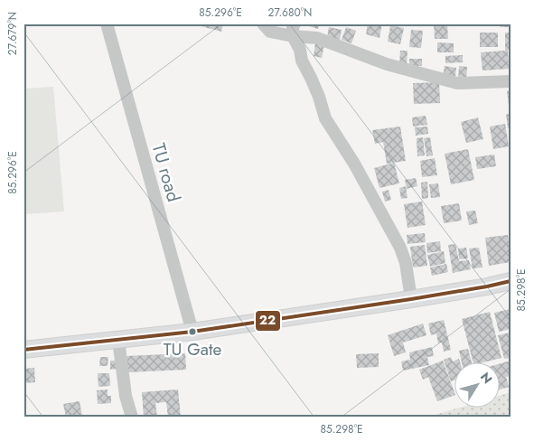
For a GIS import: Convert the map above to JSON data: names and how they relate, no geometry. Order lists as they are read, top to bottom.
{
  "streets": {
    "street": ["TU road"]
  },
  "places": ["TU Gate"],
  "lines": ["transit line 22"],
  "north": "top right",
  "coordinates": [
    "85.296°E",
    "27.680°N",
    "27.679°N",
    "85.298°E"
  ]
}
